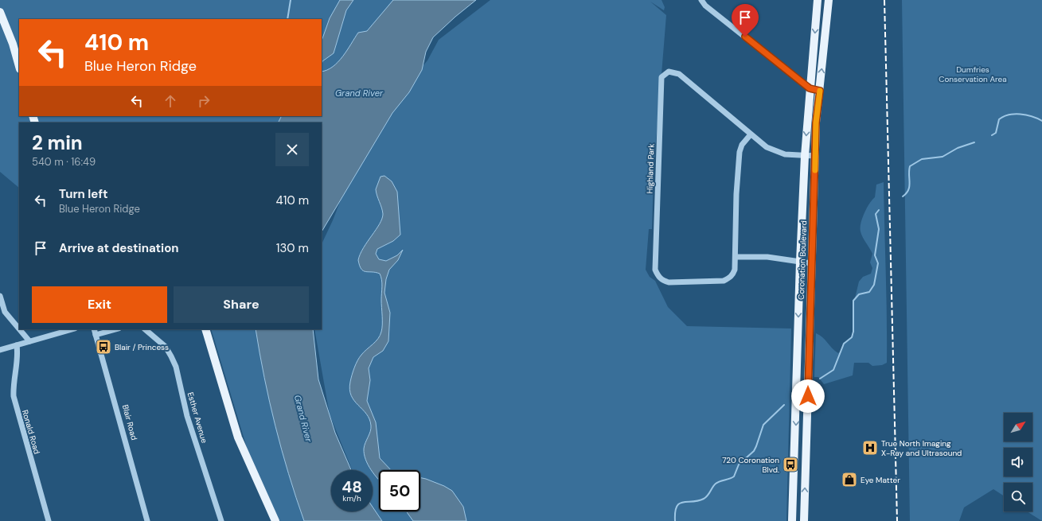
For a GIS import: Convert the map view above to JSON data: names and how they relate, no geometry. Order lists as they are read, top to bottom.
{
  "streets": {
    "main road": ["Coronation Boulevard"],
    "street": [
      "Highland Park",
      "Esther Avenue",
      "Blair Road",
      "Ronald Road"
    ]
  },
  "crossings": [
    ["Highland Park", "Coronation Boulevard"]
  ],
  "water": ["Grand River"],
  "parks": ["Dumfries Conservation Area"],
  "places": {
    "bus stop": ["Blair / Princess", "720 Coronation Blvd."],
    "hospital": ["True North Imaging X-Ray and Ultrasound"],
    "shop": ["Eye Matter"]
  },
  "north": "top right",
  "page": {
    "turn": ["410 m", "Blue Heron Ridge"],
    "heading": ["2 min", "540 m · 16:49"],
    "list": [
      {
        "name": "Turn left",
        "note": "Blue Heron Ridge",
        "value": "410 m"
      },
      {
        "name": "Arrive at destination",
        "value": "130 m"
      }
    ],
    "buttons": ["Exit", "Share"],
    "speed": "48 km/h",
    "limit": "50"
  }
}
